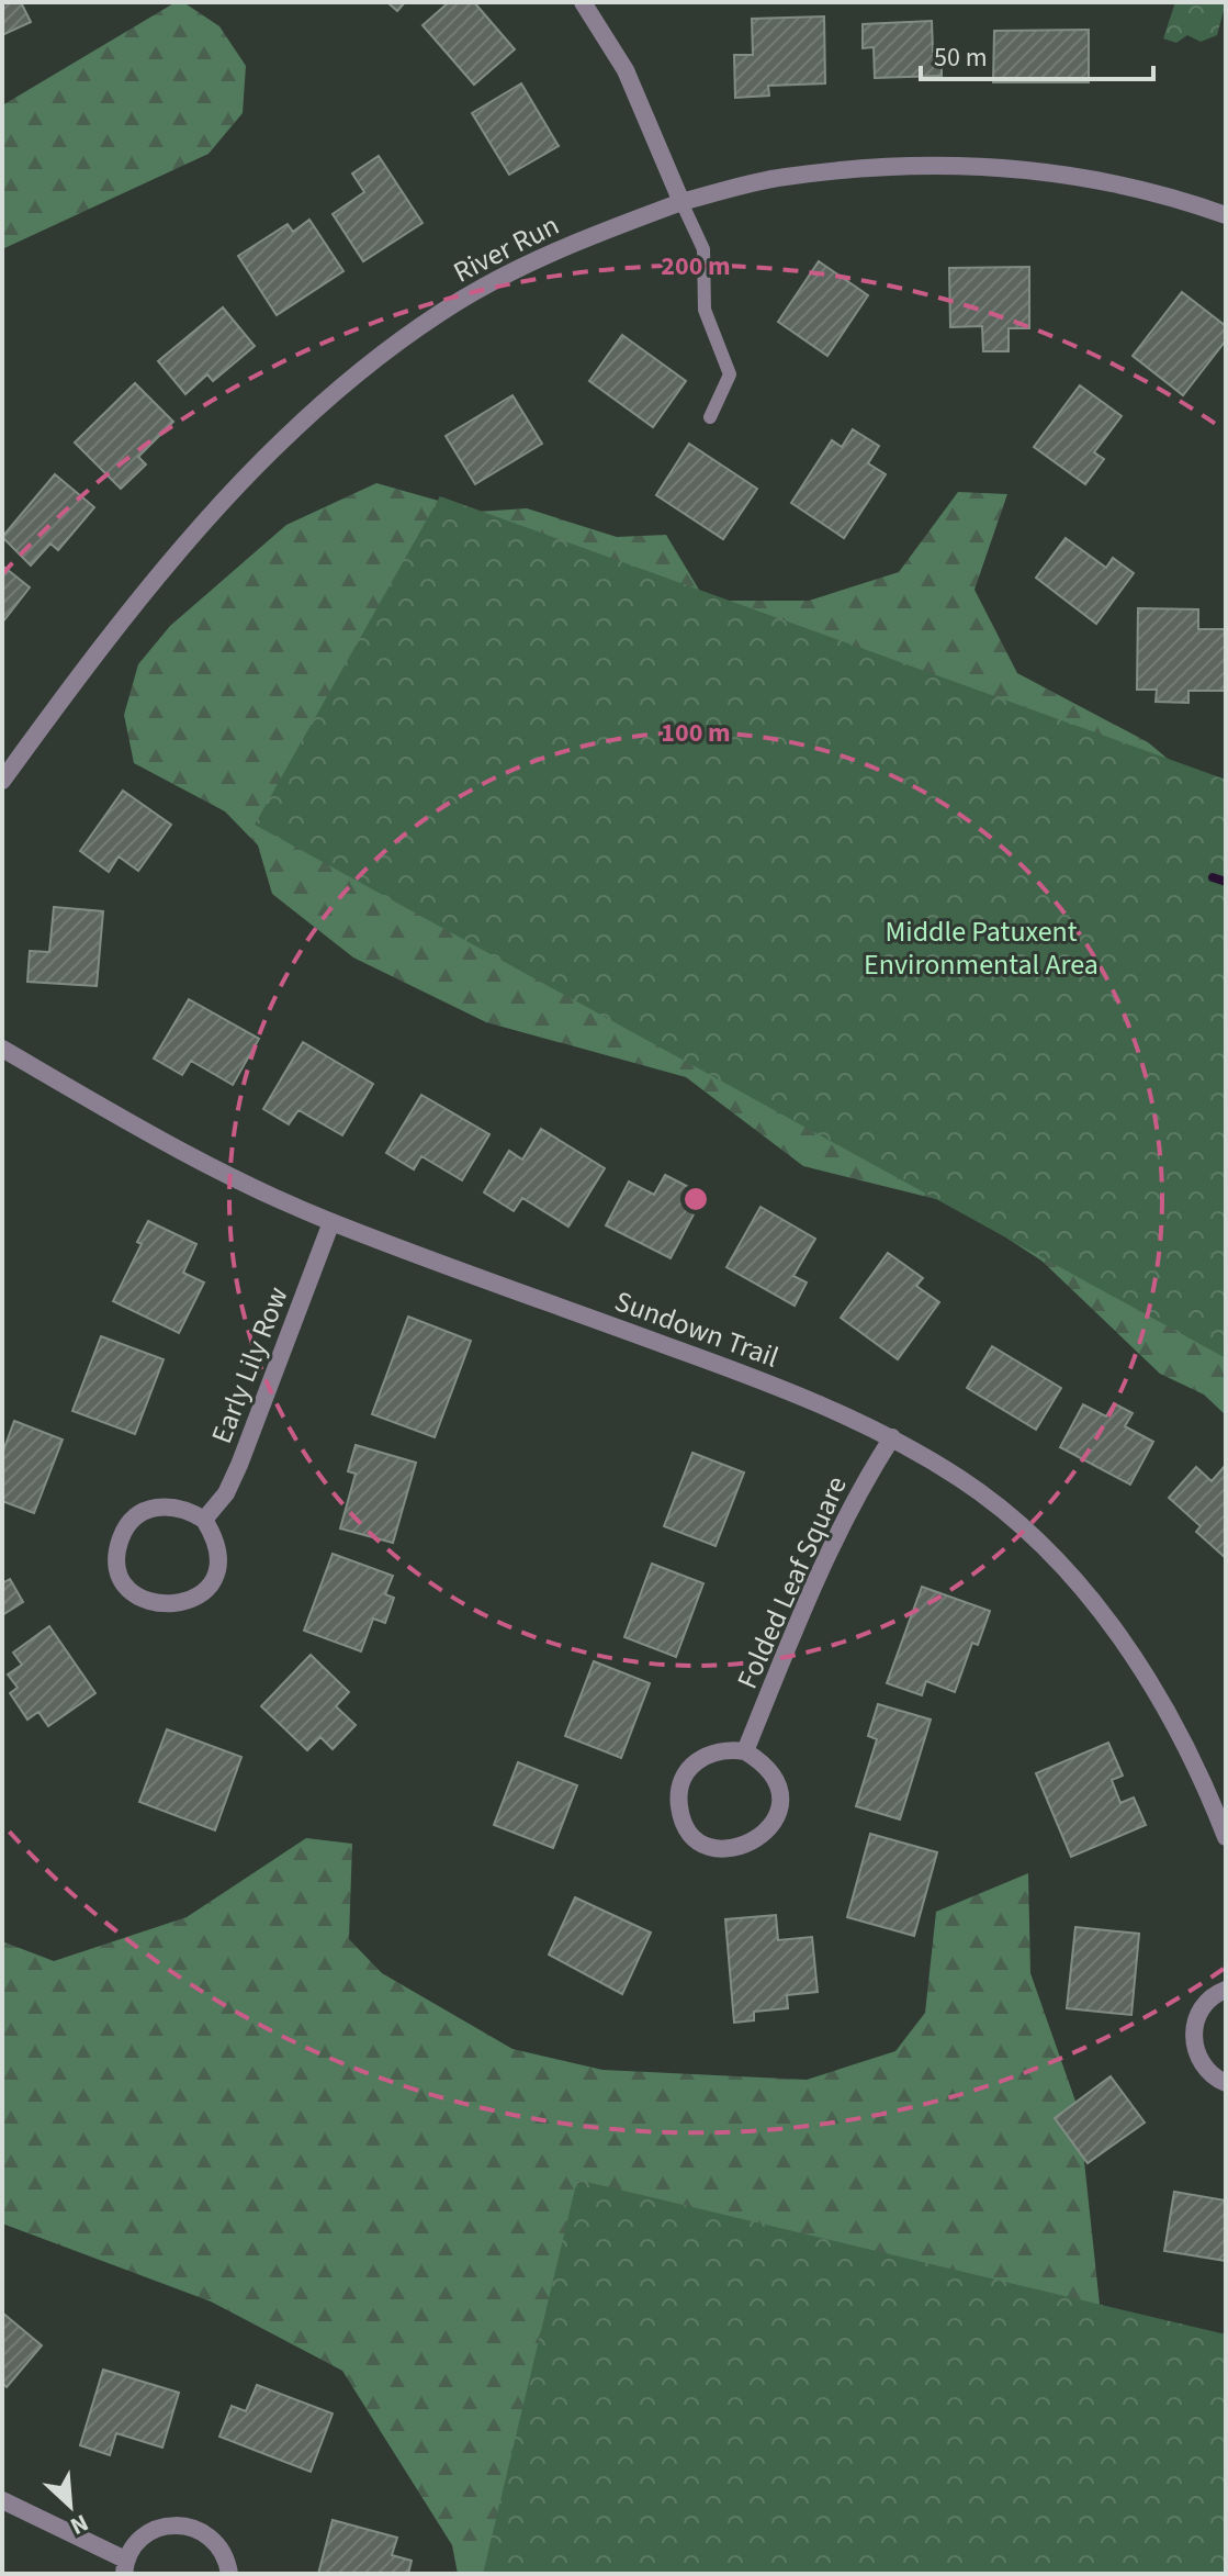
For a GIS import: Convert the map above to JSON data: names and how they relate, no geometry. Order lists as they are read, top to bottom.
{
  "streets": {
    "street": [
      "River Run",
      "Sundown Trail",
      "Early Lily Row",
      "Folded Leaf Square"
    ]
  },
  "crossings": [
    ["Sundown Trail", "Early Lily Row"],
    ["Sundown Trail", "Folded Leaf Square"]
  ],
  "parks": ["Middle Patuxent Environmental Area"],
  "scale_bar": "50 m",
  "north": "bottom right",
  "rings": ["200 m", "100 m"]
}
